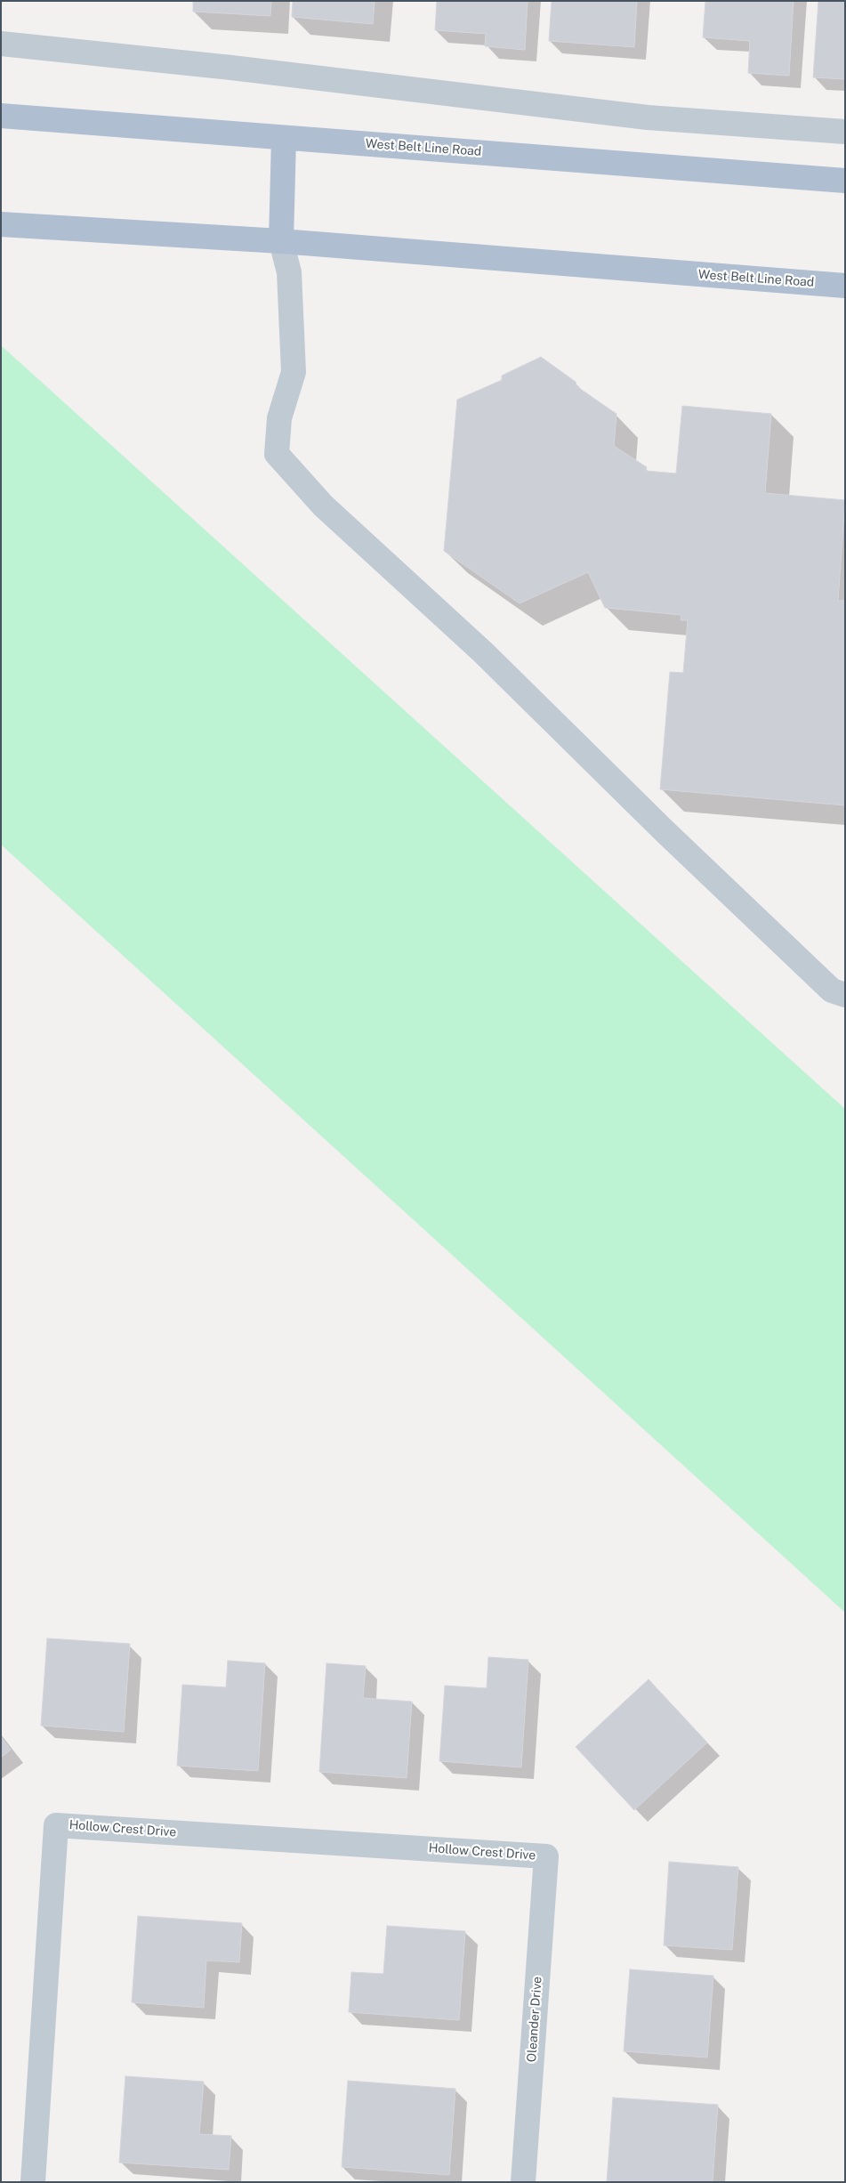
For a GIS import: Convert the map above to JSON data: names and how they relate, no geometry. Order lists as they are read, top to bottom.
{
  "streets": {
    "main road": ["West Belt Line Road"],
    "street": ["Hollow Crest Drive", "Oleander Drive"]
  },
  "crossings": [
    ["Hollow Crest Drive", "Oleander Drive"]
  ]
}
